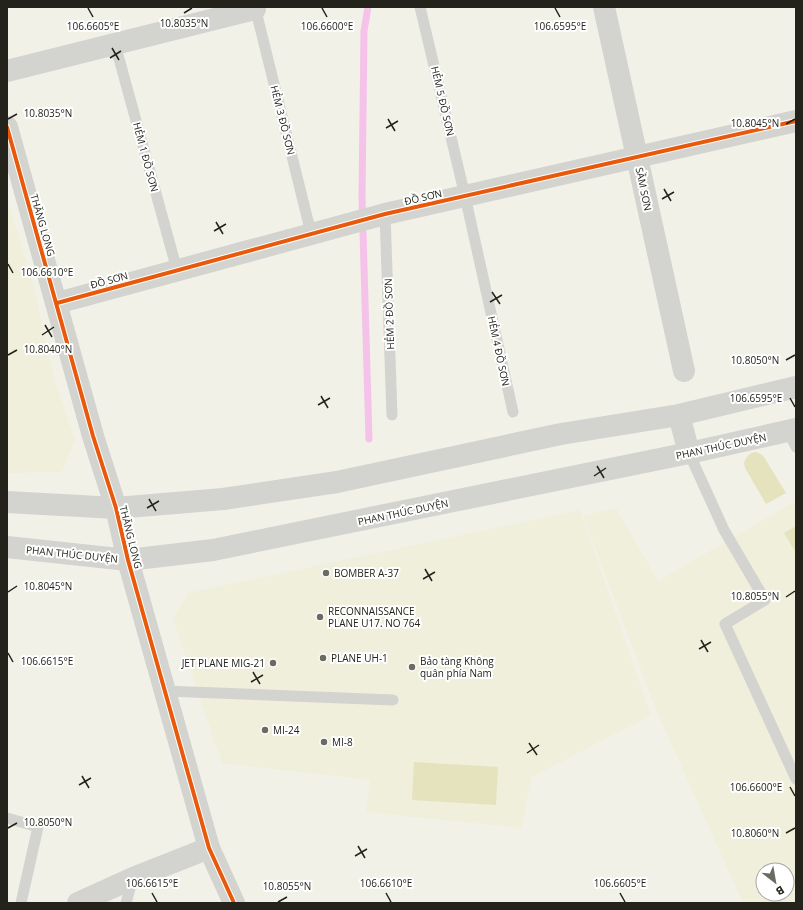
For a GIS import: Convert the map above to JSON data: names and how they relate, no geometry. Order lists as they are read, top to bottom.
{
  "streets": {
    "street": [
      "SẦM SƠN",
      "ĐỒ SƠN",
      "THĂNG LONG",
      "PHAN THÚC DUYỆN"
    ],
    "lane": [
      "HẺM 5 ĐỒ SƠN",
      "HẺM 3 ĐỒ SƠN",
      "HẺM 1 ĐỒ SƠN",
      "HẺM 2 ĐỒ SƠN",
      "HẺM 4 ĐỒ SƠN"
    ]
  },
  "crossings": [
    ["HẺM 5 ĐỒ SƠN", "ĐỒ SƠN"],
    ["HẺM 5 ĐỒ SƠN", "HẺM 4 ĐỒ SƠN"],
    ["HẺM 3 ĐỒ SƠN", "ĐỒ SƠN"],
    ["HẺM 1 ĐỒ SƠN", "ĐỒ SƠN"],
    ["SẦM SƠN", "ĐỒ SƠN"],
    ["ĐỒ SƠN", "THĂNG LONG"],
    ["ĐỒ SƠN", "HẺM 2 ĐỒ SƠN"],
    ["ĐỒ SƠN", "HẺM 4 ĐỒ SƠN"],
    ["THĂNG LONG", "PHAN THÚC DUYỆN"]
  ],
  "places": [
    "BOMBER A-37",
    "RECONNAISSANCE PLANE U17. NO 764",
    "PLANE UH-1",
    "JET PLANE MIG-21",
    "Bảo tàng Không quân phía Nam",
    "MI-24",
    "MI-8"
  ],
  "north": "bottom right",
  "coordinates": [
    "10.8035°N",
    "106.6605°E",
    "106.6600°E",
    "106.6595°E",
    "10.8045°N",
    "106.6610°E",
    "10.8040°N",
    "10.8050°N",
    "10.8055°N",
    "106.6615°E",
    "10.8060°N"
  ]
}
